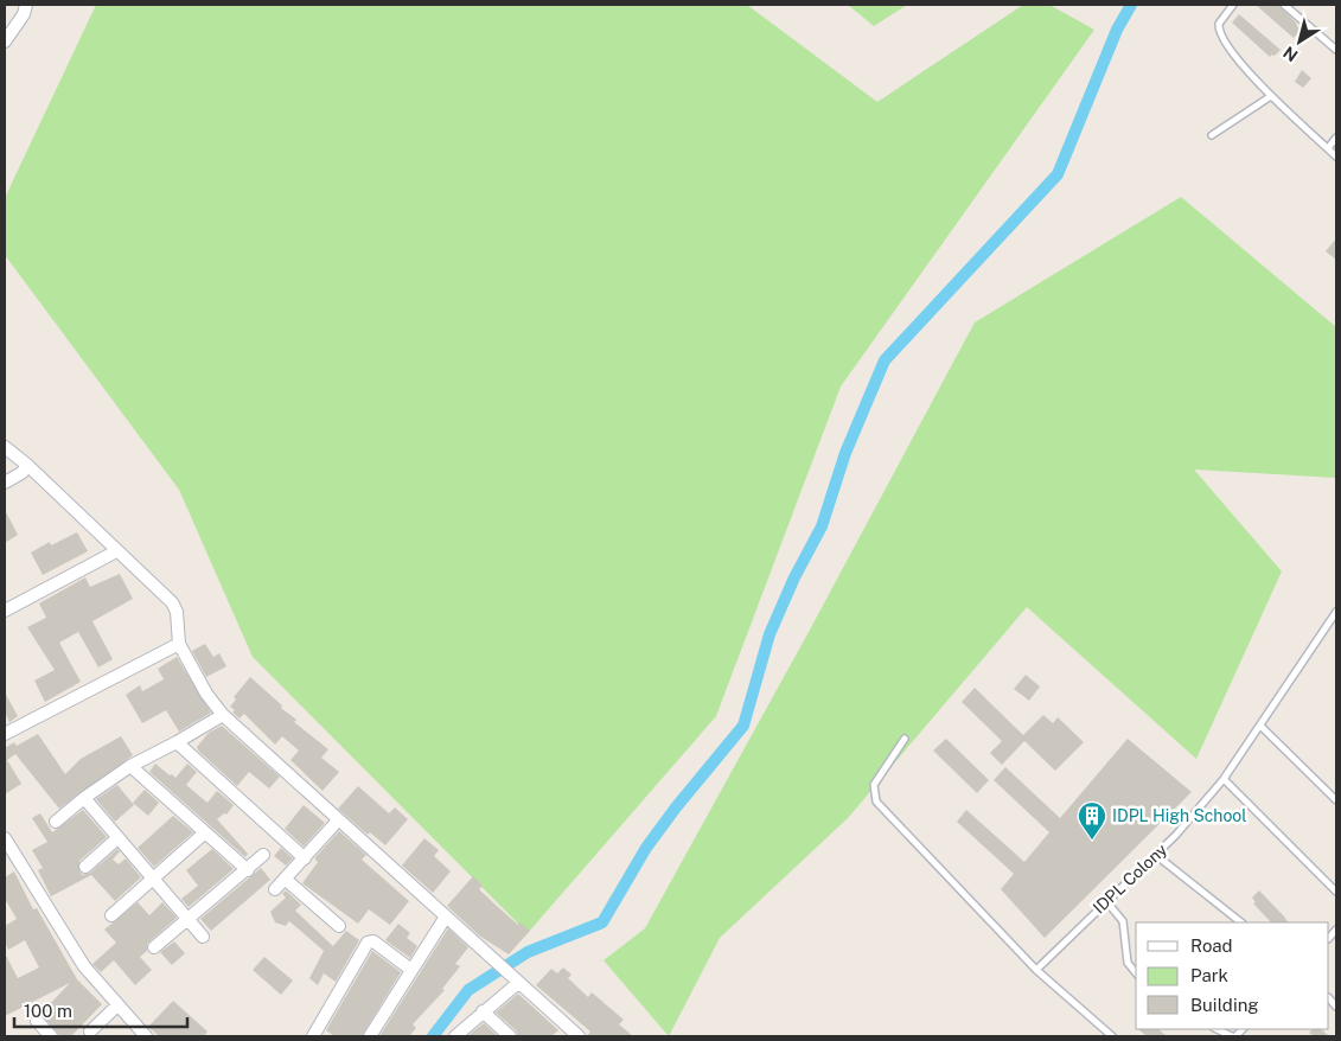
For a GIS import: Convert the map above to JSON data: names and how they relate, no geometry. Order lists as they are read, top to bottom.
{
  "streets": {
    "lane": ["IDPL Colony"]
  },
  "places": {
    "building": ["IDPL High School"]
  },
  "legend": ["Road", "Park", "Building"],
  "scale_bar": "100 m",
  "north": "bottom left"
}
